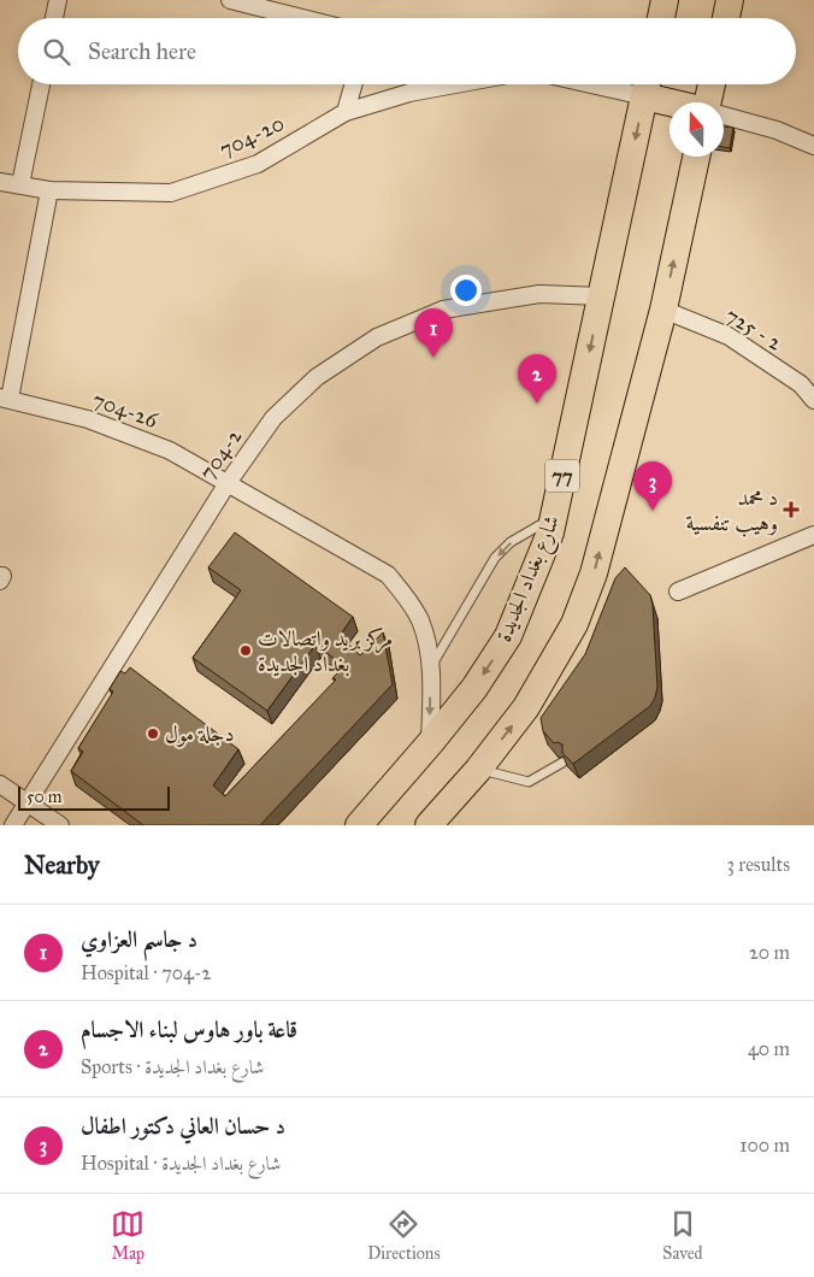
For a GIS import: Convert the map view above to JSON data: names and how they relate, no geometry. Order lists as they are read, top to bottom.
{
  "streets": {
    "main road": ["77", "شارع بغداد الجديدة"],
    "street": [
      "704-20",
      "725 - 2",
      "704-26",
      "704-2"
    ]
  },
  "crossings": [
    ["704-26", "704-2"],
    ["704-26", "شارع بغداد الجديدة"],
    ["704-2", "شارع بغداد الجديدة"]
  ],
  "places": {
    "health": ["د محمد وهيب تنفسية"],
    "other": ["مركز بريد واتصالات بغداد الجديدة", "دجلة مول"]
  },
  "scale_bar": "50 m",
  "north": "top",
  "page": {
    "search": "Search here",
    "pins": ["1", "2", "3"],
    "scale": "50 m",
    "heading": ["Nearby", "3 results"],
    "list": [
      {
        "mark": "1",
        "name": "د جاسم العزاوي",
        "note": "Hospital · 704-2",
        "value": "20 m"
      },
      {
        "mark": "2",
        "name": "قاعة باور هاوس لبناء الاجسام",
        "note": "Sports · شارع بغداد الجديدة",
        "value": "40 m"
      },
      {
        "mark": "3",
        "name": "د حسان العاني دكتور اطفال",
        "note": "Hospital · شارع بغداد الجديدة",
        "value": "100 m"
      }
    ],
    "nav": ["Map", "Directions", "Saved"]
  }
}
